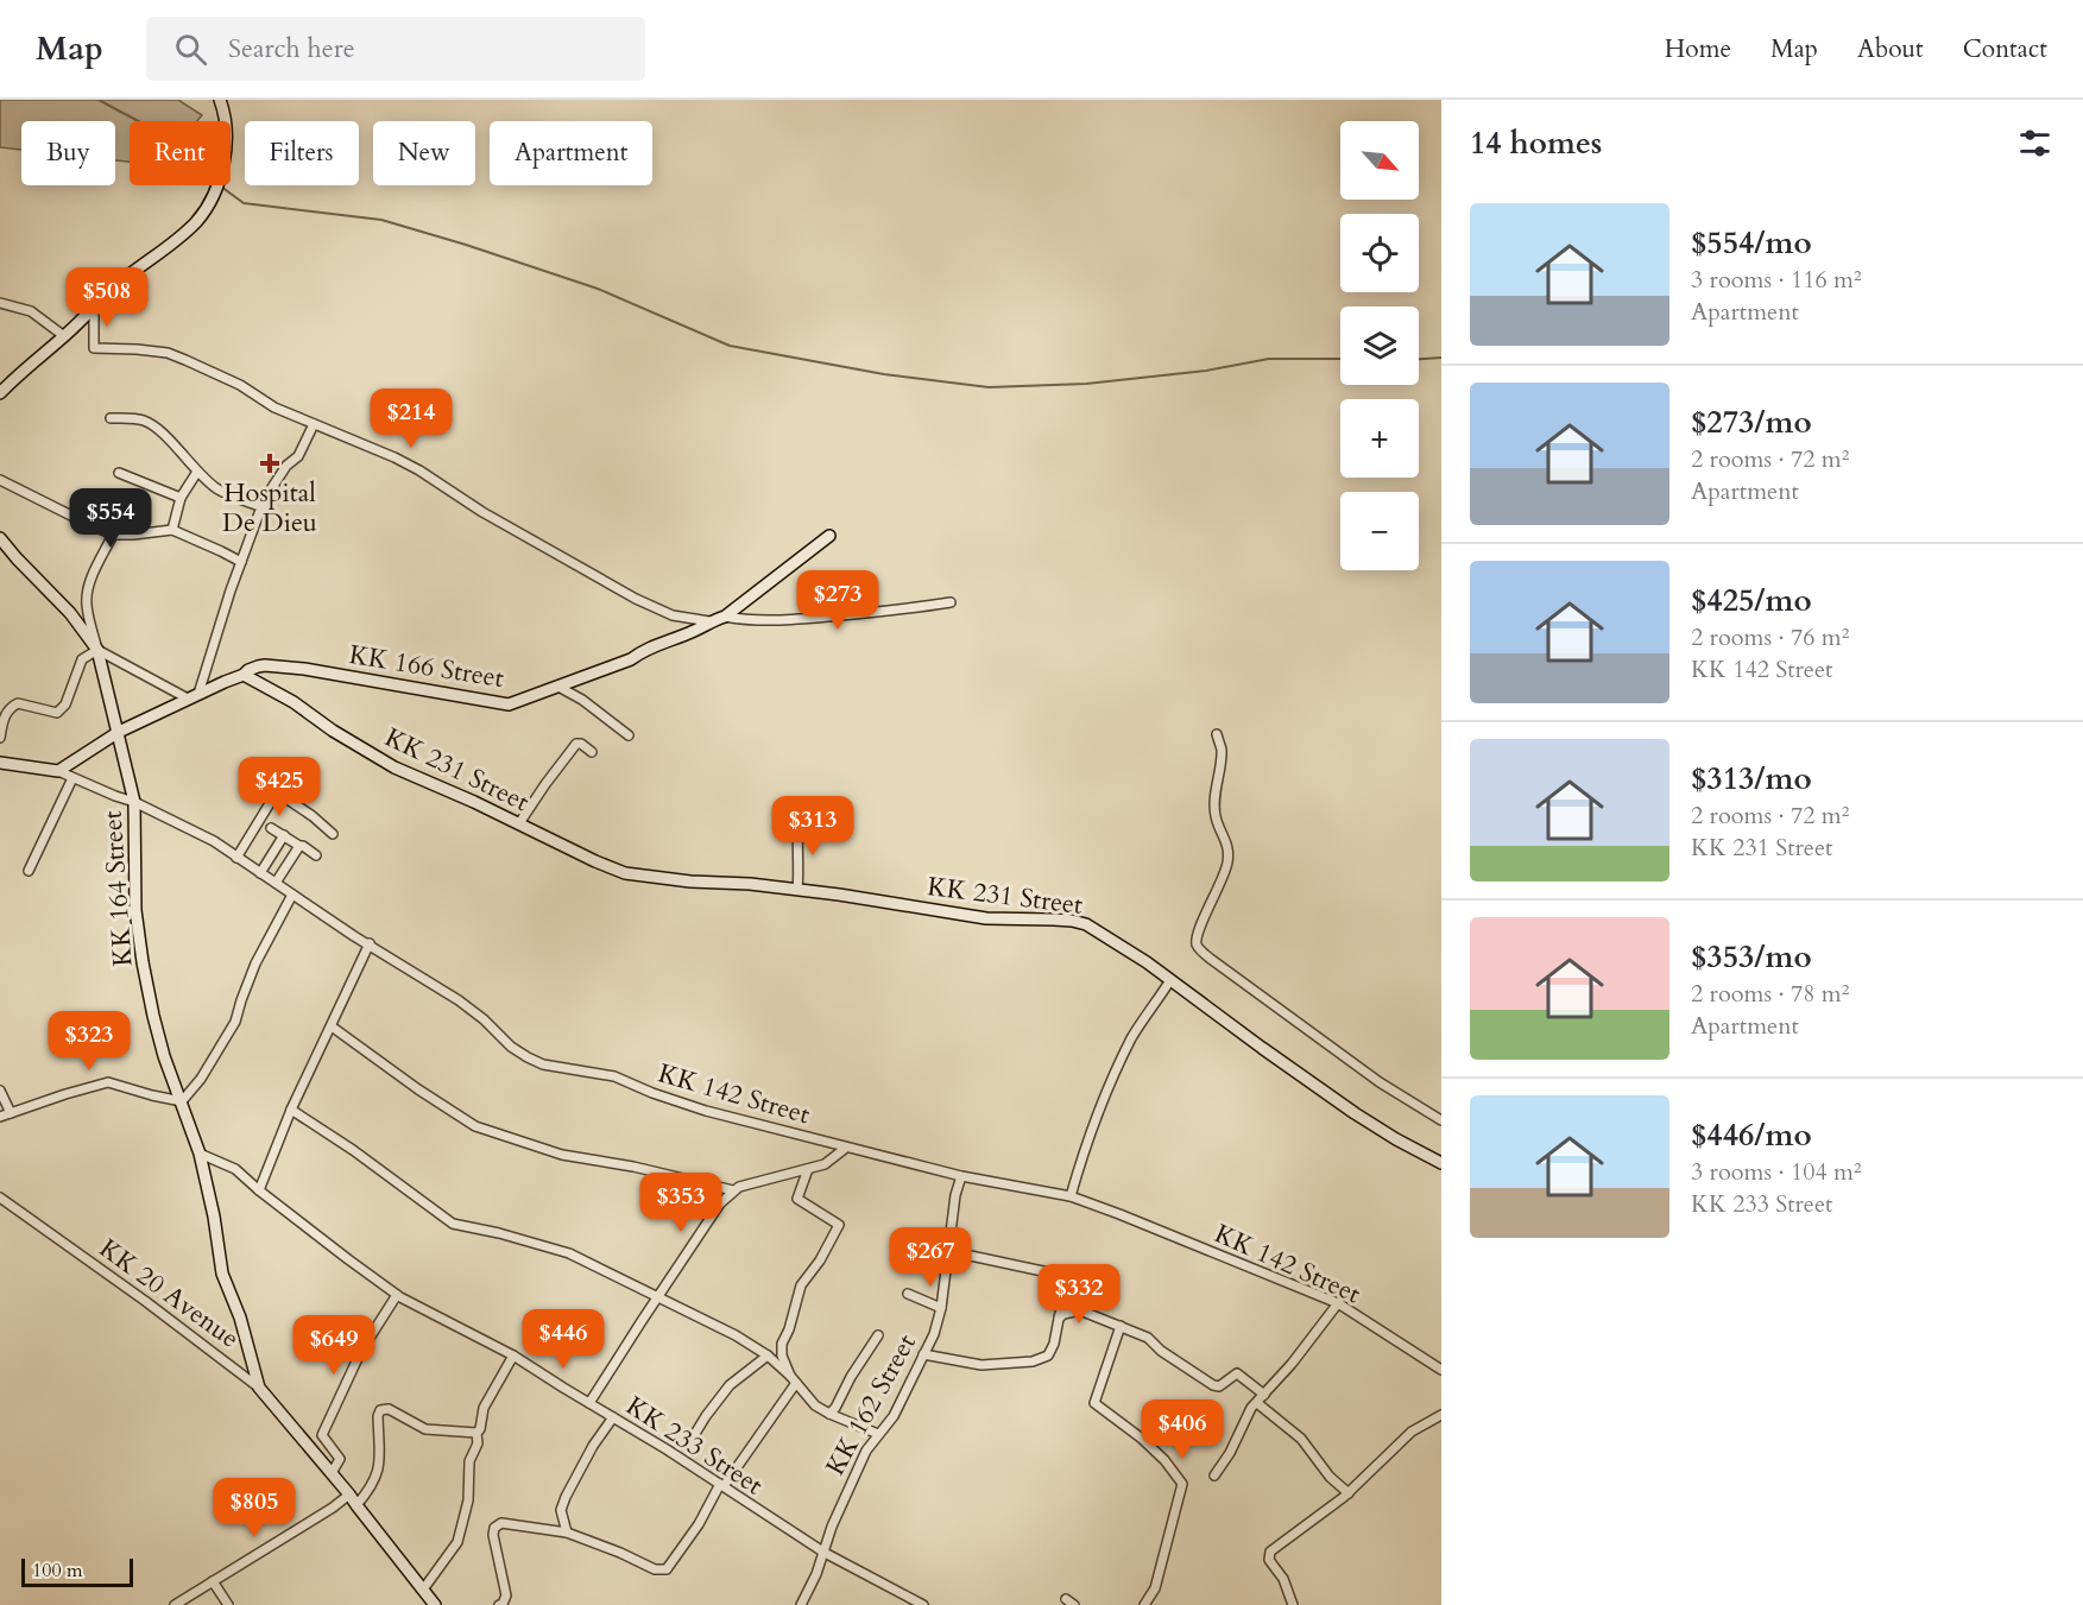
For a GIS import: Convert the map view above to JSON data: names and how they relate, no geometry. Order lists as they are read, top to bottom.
{
  "streets": {
    "street": [
      "KK 166 Street",
      "KK 231 Street",
      "KK 164 Street",
      "KK 142 Street",
      "KK 20 Avenue",
      "KK 162 Street",
      "KK 233 Street"
    ]
  },
  "crossings": [
    ["KK 166 Street", "KK 231 Street"],
    ["KK 166 Street", "KK 164 Street"],
    ["KK 166 Street", "KK 142 Street"],
    ["KK 164 Street", "KK 142 Street"],
    ["KK 164 Street", "KK 20 Avenue"],
    ["KK 164 Street", "KK 233 Street"],
    ["KK 142 Street", "KK 162 Street"],
    ["KK 162 Street", "KK 233 Street"]
  ],
  "places": {
    "health": ["Hospital De Dieu"]
  },
  "scale_bar": "100 m",
  "north": "bottom right",
  "page": {
    "header": "Map",
    "search": "Search here",
    "nav": [
      "Home",
      "Map",
      "About",
      "Contact"
    ],
    "heading": "14 homes",
    "map_buttons": ["+", "−"],
    "chip": [
      "Buy",
      "Rent",
      "Filters",
      "New",
      "Apartment"
    ],
    "list": [
      {
        "name": "$554/mo",
        "note": "3 rooms · 116 m² · Apartment"
      },
      {
        "name": "$273/mo",
        "note": "2 rooms · 72 m² · Apartment"
      },
      {
        "name": "$425/mo",
        "note": "2 rooms · 76 m² · KK 142 Street"
      },
      {
        "name": "$313/mo",
        "note": "2 rooms · 72 m² · KK 231 Street"
      },
      {
        "name": "$353/mo",
        "note": "2 rooms · 78 m² · Apartment"
      },
      {
        "name": "$446/mo",
        "note": "3 rooms · 104 m² · KK 233 Street"
      }
    ],
    "price": [
      "$508",
      "$214",
      "$554",
      "$273",
      "$425",
      "$313",
      "$323",
      "$353",
      "$267",
      "$332",
      "$446",
      "$649",
      "$406",
      "$805"
    ],
    "scale": "100 m"
  }
}
